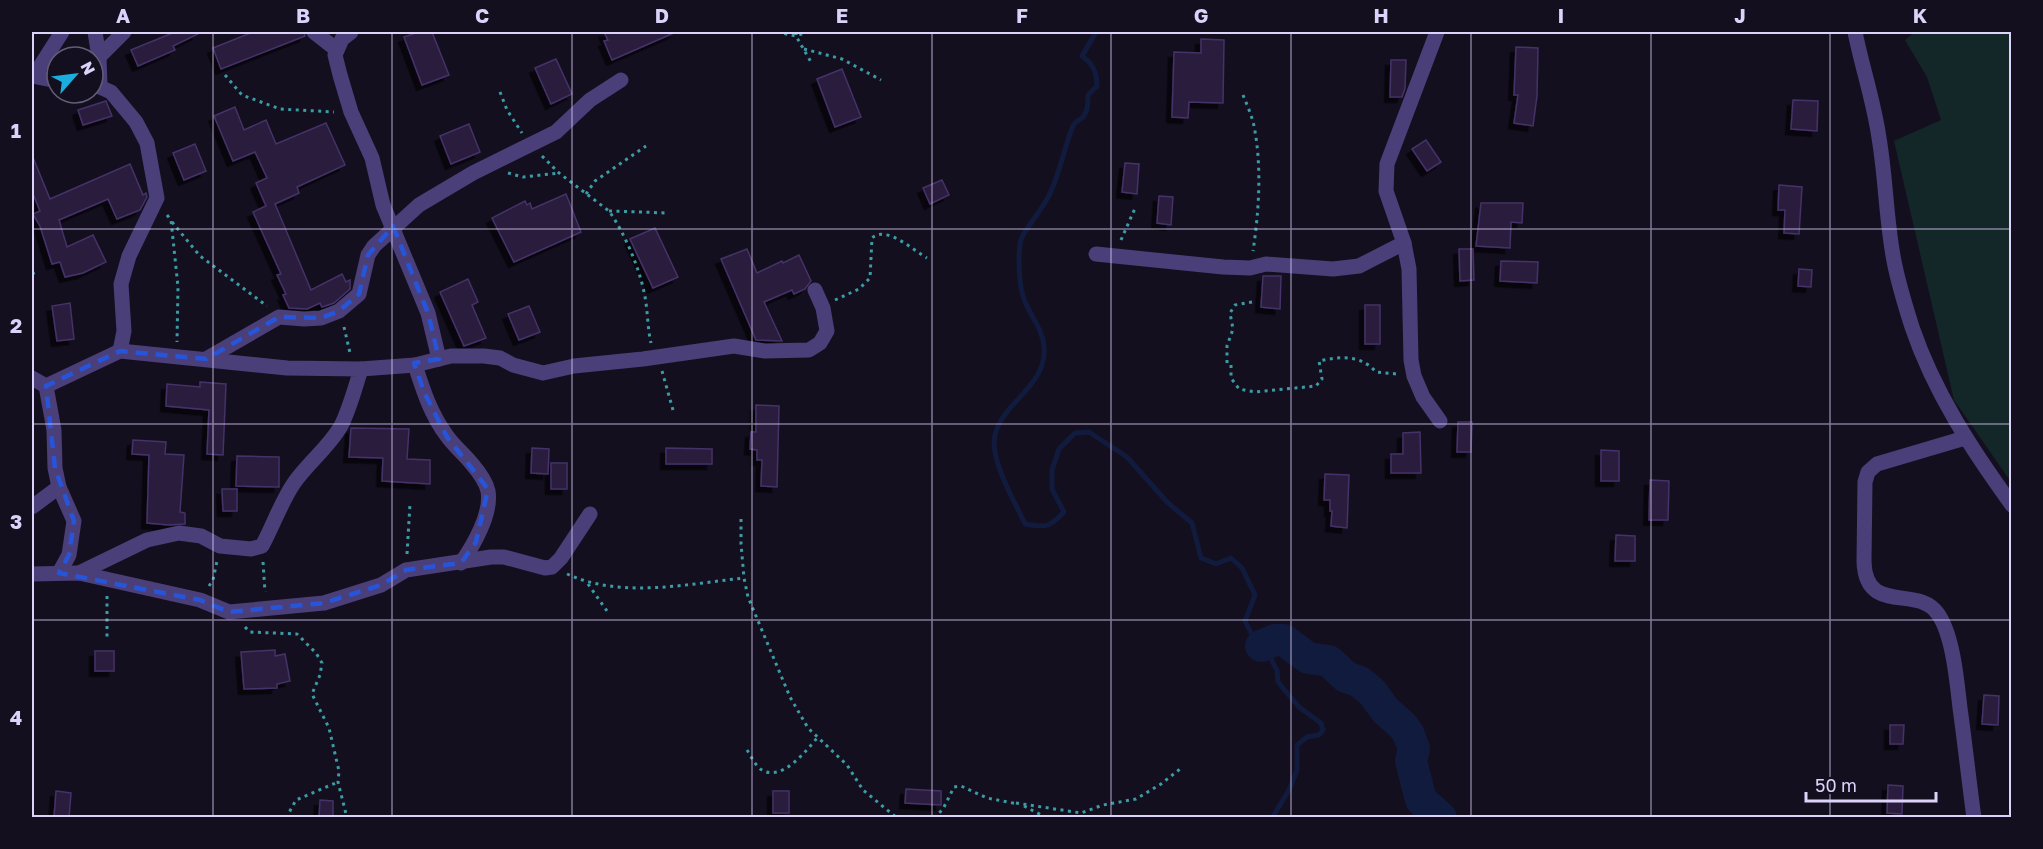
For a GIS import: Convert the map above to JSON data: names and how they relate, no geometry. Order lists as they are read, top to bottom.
{
  "scale_bar": "50 m",
  "north": "top right",
  "grid": {
    "columns": [
      "A",
      "B",
      "C",
      "D",
      "E",
      "F",
      "G",
      "H",
      "I",
      "J",
      "K"
    ],
    "rows": [
      "1",
      "2",
      "3",
      "4"
    ]
  }
}
